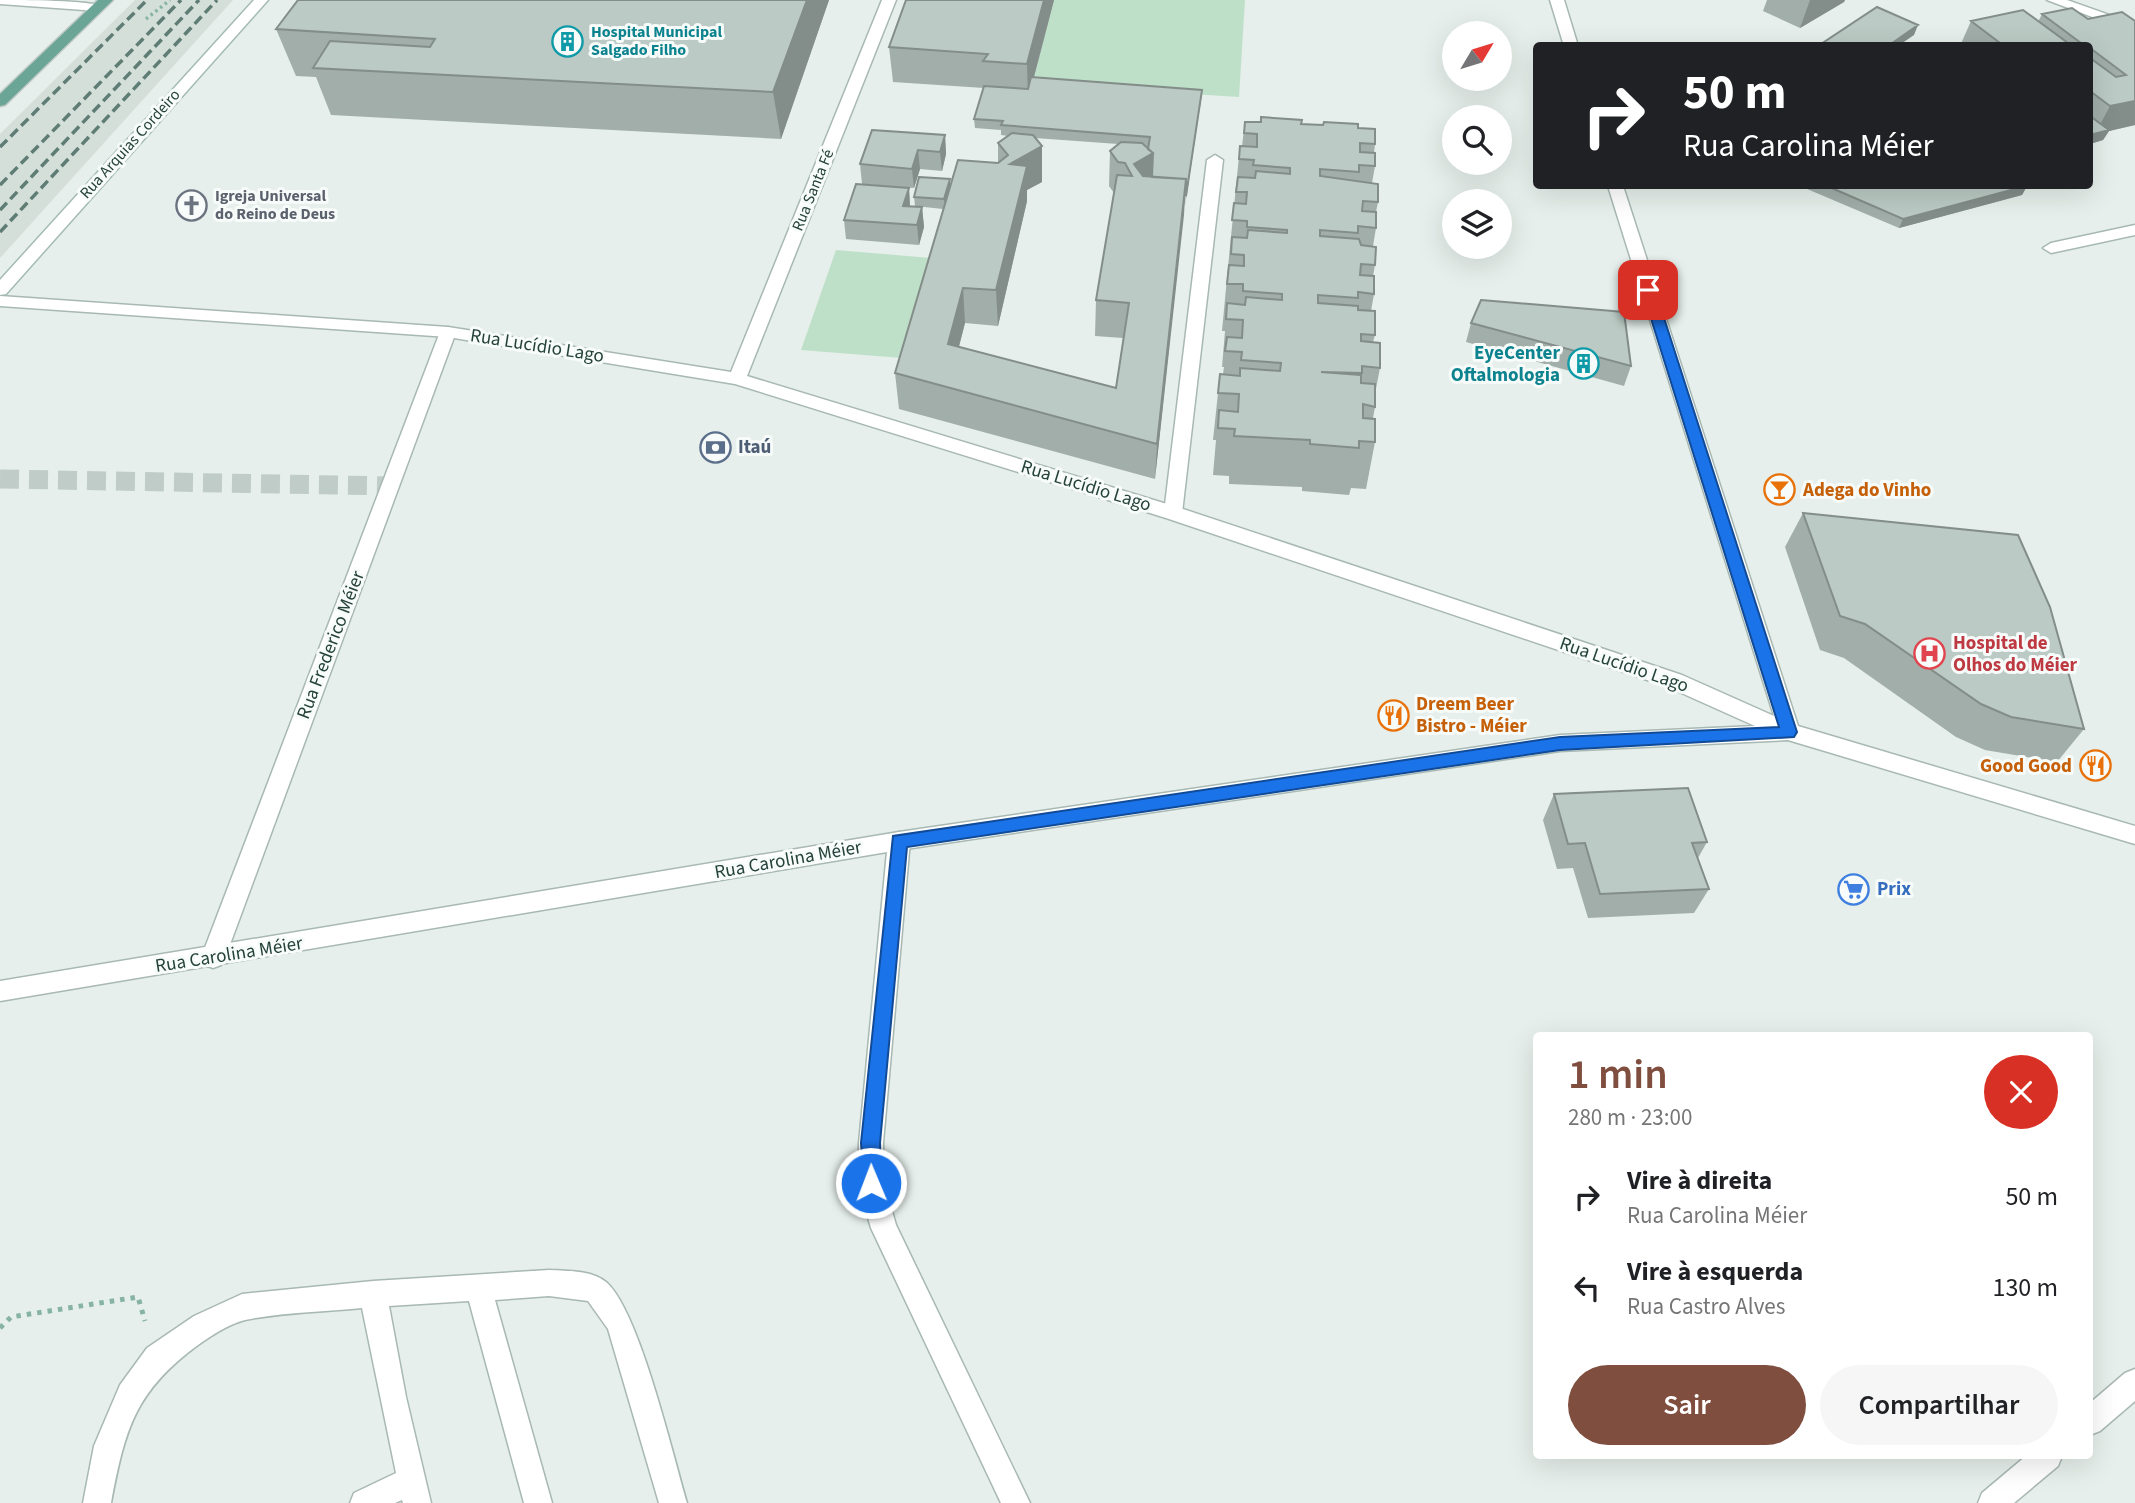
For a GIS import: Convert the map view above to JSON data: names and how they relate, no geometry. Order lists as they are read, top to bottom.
{
  "streets": {
    "street": [
      "Rua Arquias Cordeiro",
      "Rua Santa Fé",
      "Rua Lucídio Lago",
      "Rua Frederico Méier",
      "Rua Carolina Méier"
    ]
  },
  "crossings": [
    ["Rua Santa Fé", "Rua Lucídio Lago"],
    ["Rua Lucídio Lago", "Rua Frederico Méier"],
    ["Rua Lucídio Lago", "Rua Carolina Méier"],
    ["Rua Frederico Méier", "Rua Carolina Méier"]
  ],
  "places": {
    "building": ["Hospital Municipal Salgado Filho", "EyeCenter Oftalmologia"],
    "church": ["Igreja Universal do Reino de Deus"],
    "bank": ["Itaú"],
    "bar": ["Adega do Vinho"],
    "hospital": ["Hospital de Olhos do Méier"],
    "restaurant": ["Dreem Beer Bistro - Méier", "Good Good"],
    "supermarket": ["Prix"]
  },
  "north": "top right",
  "page": {
    "turn": ["50 m", "Rua Carolina Méier"],
    "heading": ["1 min", "280 m · 23:00"],
    "list": [
      {
        "name": "Vire à direita",
        "note": "Rua Carolina Méier",
        "value": "50 m"
      },
      {
        "name": "Vire à esquerda",
        "note": "Rua Castro Alves",
        "value": "130 m"
      }
    ],
    "buttons": ["Sair", "Compartilhar"]
  }
}
